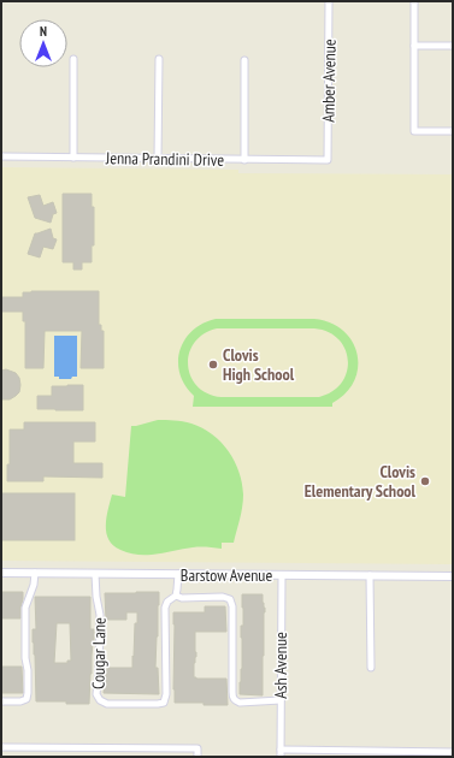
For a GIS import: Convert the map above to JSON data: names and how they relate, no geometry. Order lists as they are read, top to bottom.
{
  "streets": {
    "street": [
      "Amber Avenue",
      "Jenna Prandini Drive",
      "Barstow Avenue",
      "Cougar Lane",
      "Ash Avenue"
    ]
  },
  "crossings": [
    ["Amber Avenue", "Jenna Prandini Drive"],
    ["Barstow Avenue", "Cougar Lane"],
    ["Barstow Avenue", "Ash Avenue"]
  ],
  "places": ["Clovis High School", "Clovis Elementary School"],
  "north": "top"
}
